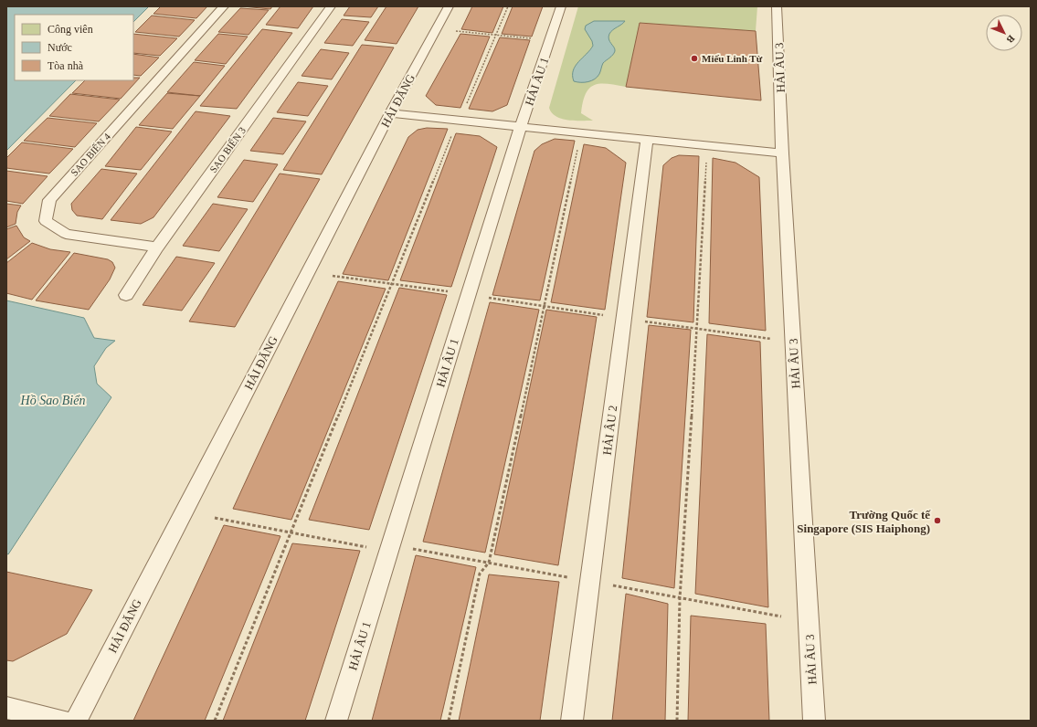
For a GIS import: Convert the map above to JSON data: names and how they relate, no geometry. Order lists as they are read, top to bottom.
{
  "streets": {
    "lane": [
      "HẢI ÂU 3",
      "HẢI ÂU 1",
      "HẢI ĐĂNG",
      "SAO BIỂN 3",
      "SAO BIỂN 4",
      "HẢI ÂU 2"
    ]
  },
  "crossings": [
    ["SAO BIỂN 3", "SAO BIỂN 4"]
  ],
  "water": ["Hồ Sao Biển"],
  "places": ["Miếu Linh Từ", "Trường Quốc tế Singapore (SIS Haiphong)"],
  "legend": ["Công viên", "Nước", "Tòa nhà"],
  "north": "bottom right"
}
